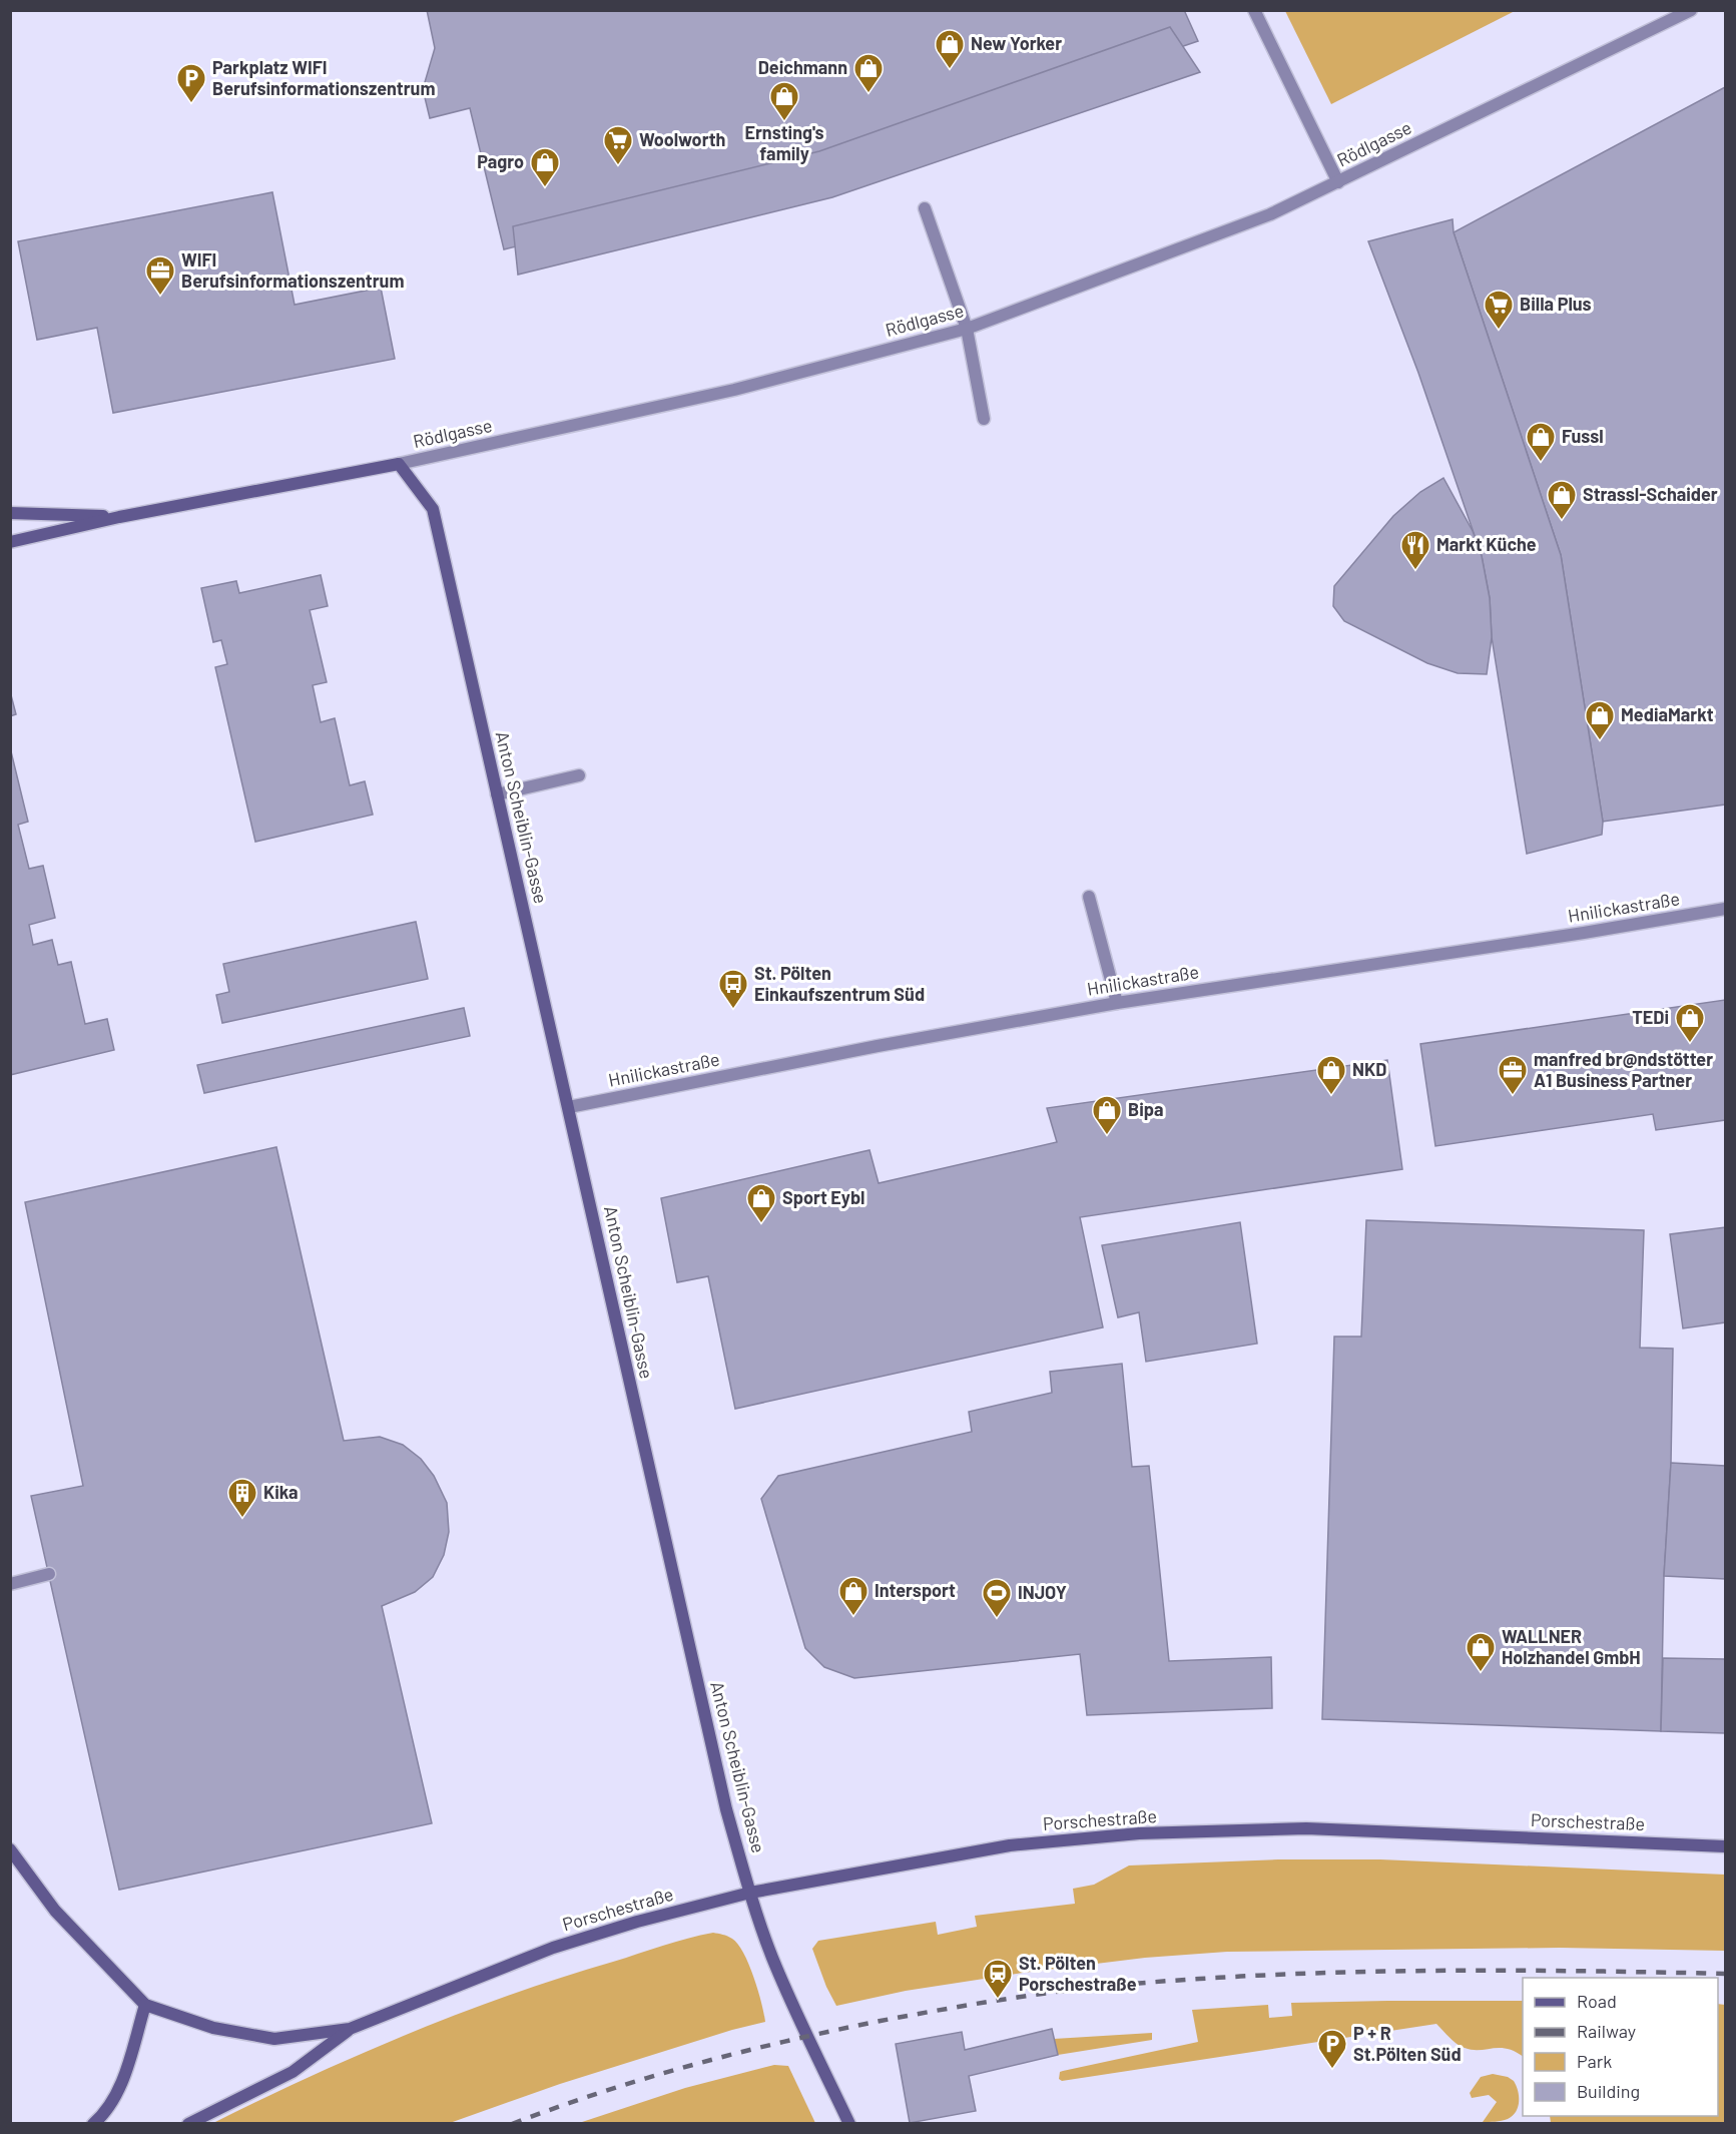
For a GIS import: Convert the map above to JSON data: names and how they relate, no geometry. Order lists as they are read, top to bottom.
{
  "streets": {
    "street": [
      "Rödlgasse",
      "Anton Scheiblin-Gasse",
      "Hnilickastraße",
      "Porschestraße"
    ]
  },
  "crossings": [
    ["Rödlgasse", "Anton Scheiblin-Gasse"],
    ["Anton Scheiblin-Gasse", "Hnilickastraße"],
    ["Anton Scheiblin-Gasse", "Porschestraße"]
  ],
  "places": {
    "shop": [
      "New Yorker",
      "Deichmann",
      "Ernsting's family",
      "Pagro",
      "Fussl",
      "Strassl-Schaider",
      "MediaMarkt",
      "TEDi",
      "NKD",
      "Bipa",
      "Sport Eybl",
      "Intersport",
      "WALLNER Holzhandel GmbH"
    ],
    "parking": ["Parkplatz WIFI Berufsinformationszentrum", "P + R St.Pölten Süd"],
    "supermarket": ["Woolworth", "Billa Plus"],
    "office": ["WIFI Berufsinformationszentrum", "manfred br@ndstötter A1 Business Partner"],
    "restaurant": ["Markt Küche"],
    "bus stop": ["St. Pölten Einkaufszentrum Süd"],
    "building": ["Kika"],
    "sports": ["INJOY"],
    "station": ["St. Pölten Porschestraße"]
  },
  "legend": [
    "Road",
    "Railway",
    "Park",
    "Building"
  ]
}
